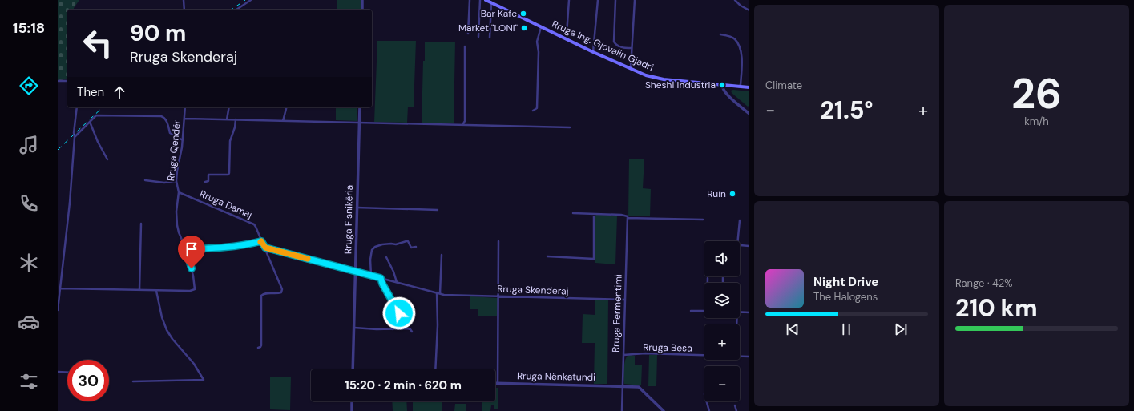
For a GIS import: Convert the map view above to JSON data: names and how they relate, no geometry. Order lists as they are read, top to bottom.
{
  "streets": {
    "main road": ["Rruga Ing. Gjovalin Gjadri"],
    "street": [
      "Rruga Qendër",
      "Rruga Damaj",
      "Rruga Fisnikëria",
      "Rruga Skenderaj",
      "Rruga Fermentimi",
      "Rruga Besa",
      "Rruga Nënkatundi"
    ]
  },
  "crossings": [
    ["Rruga Qendër", "Rruga Damaj"],
    ["Rruga Damaj", "Rruga Skenderaj"],
    ["Rruga Fisnikëria", "Rruga Skenderaj"],
    ["Rruga Skenderaj", "Rruga Fermentimi"],
    ["Rruga Fermentimi", "Rruga Besa"],
    ["Rruga Fermentimi", "Rruga Nënkatundi"]
  ],
  "places": [
    "Bar Kafe",
    "Market \"LONI\"",
    "Sheshi Industria",
    "Ruin"
  ],
  "page": {
    "tabs": "15:18",
    "tile": [
      "Climate",
      ["26", "km/h"],
      ["Range · 42%", "210 km"]
    ],
    "turn": ["90 m", "Rruga Skenderaj"],
    "then": "Then",
    "heat": ["−", "21.5°", "+"],
    "map_buttons": ["+", "−"],
    "song": ["Night Drive", "The Halogens"],
    "limit": "30",
    "trip": "15:20 · 2 min · 620 m"
  }
}
